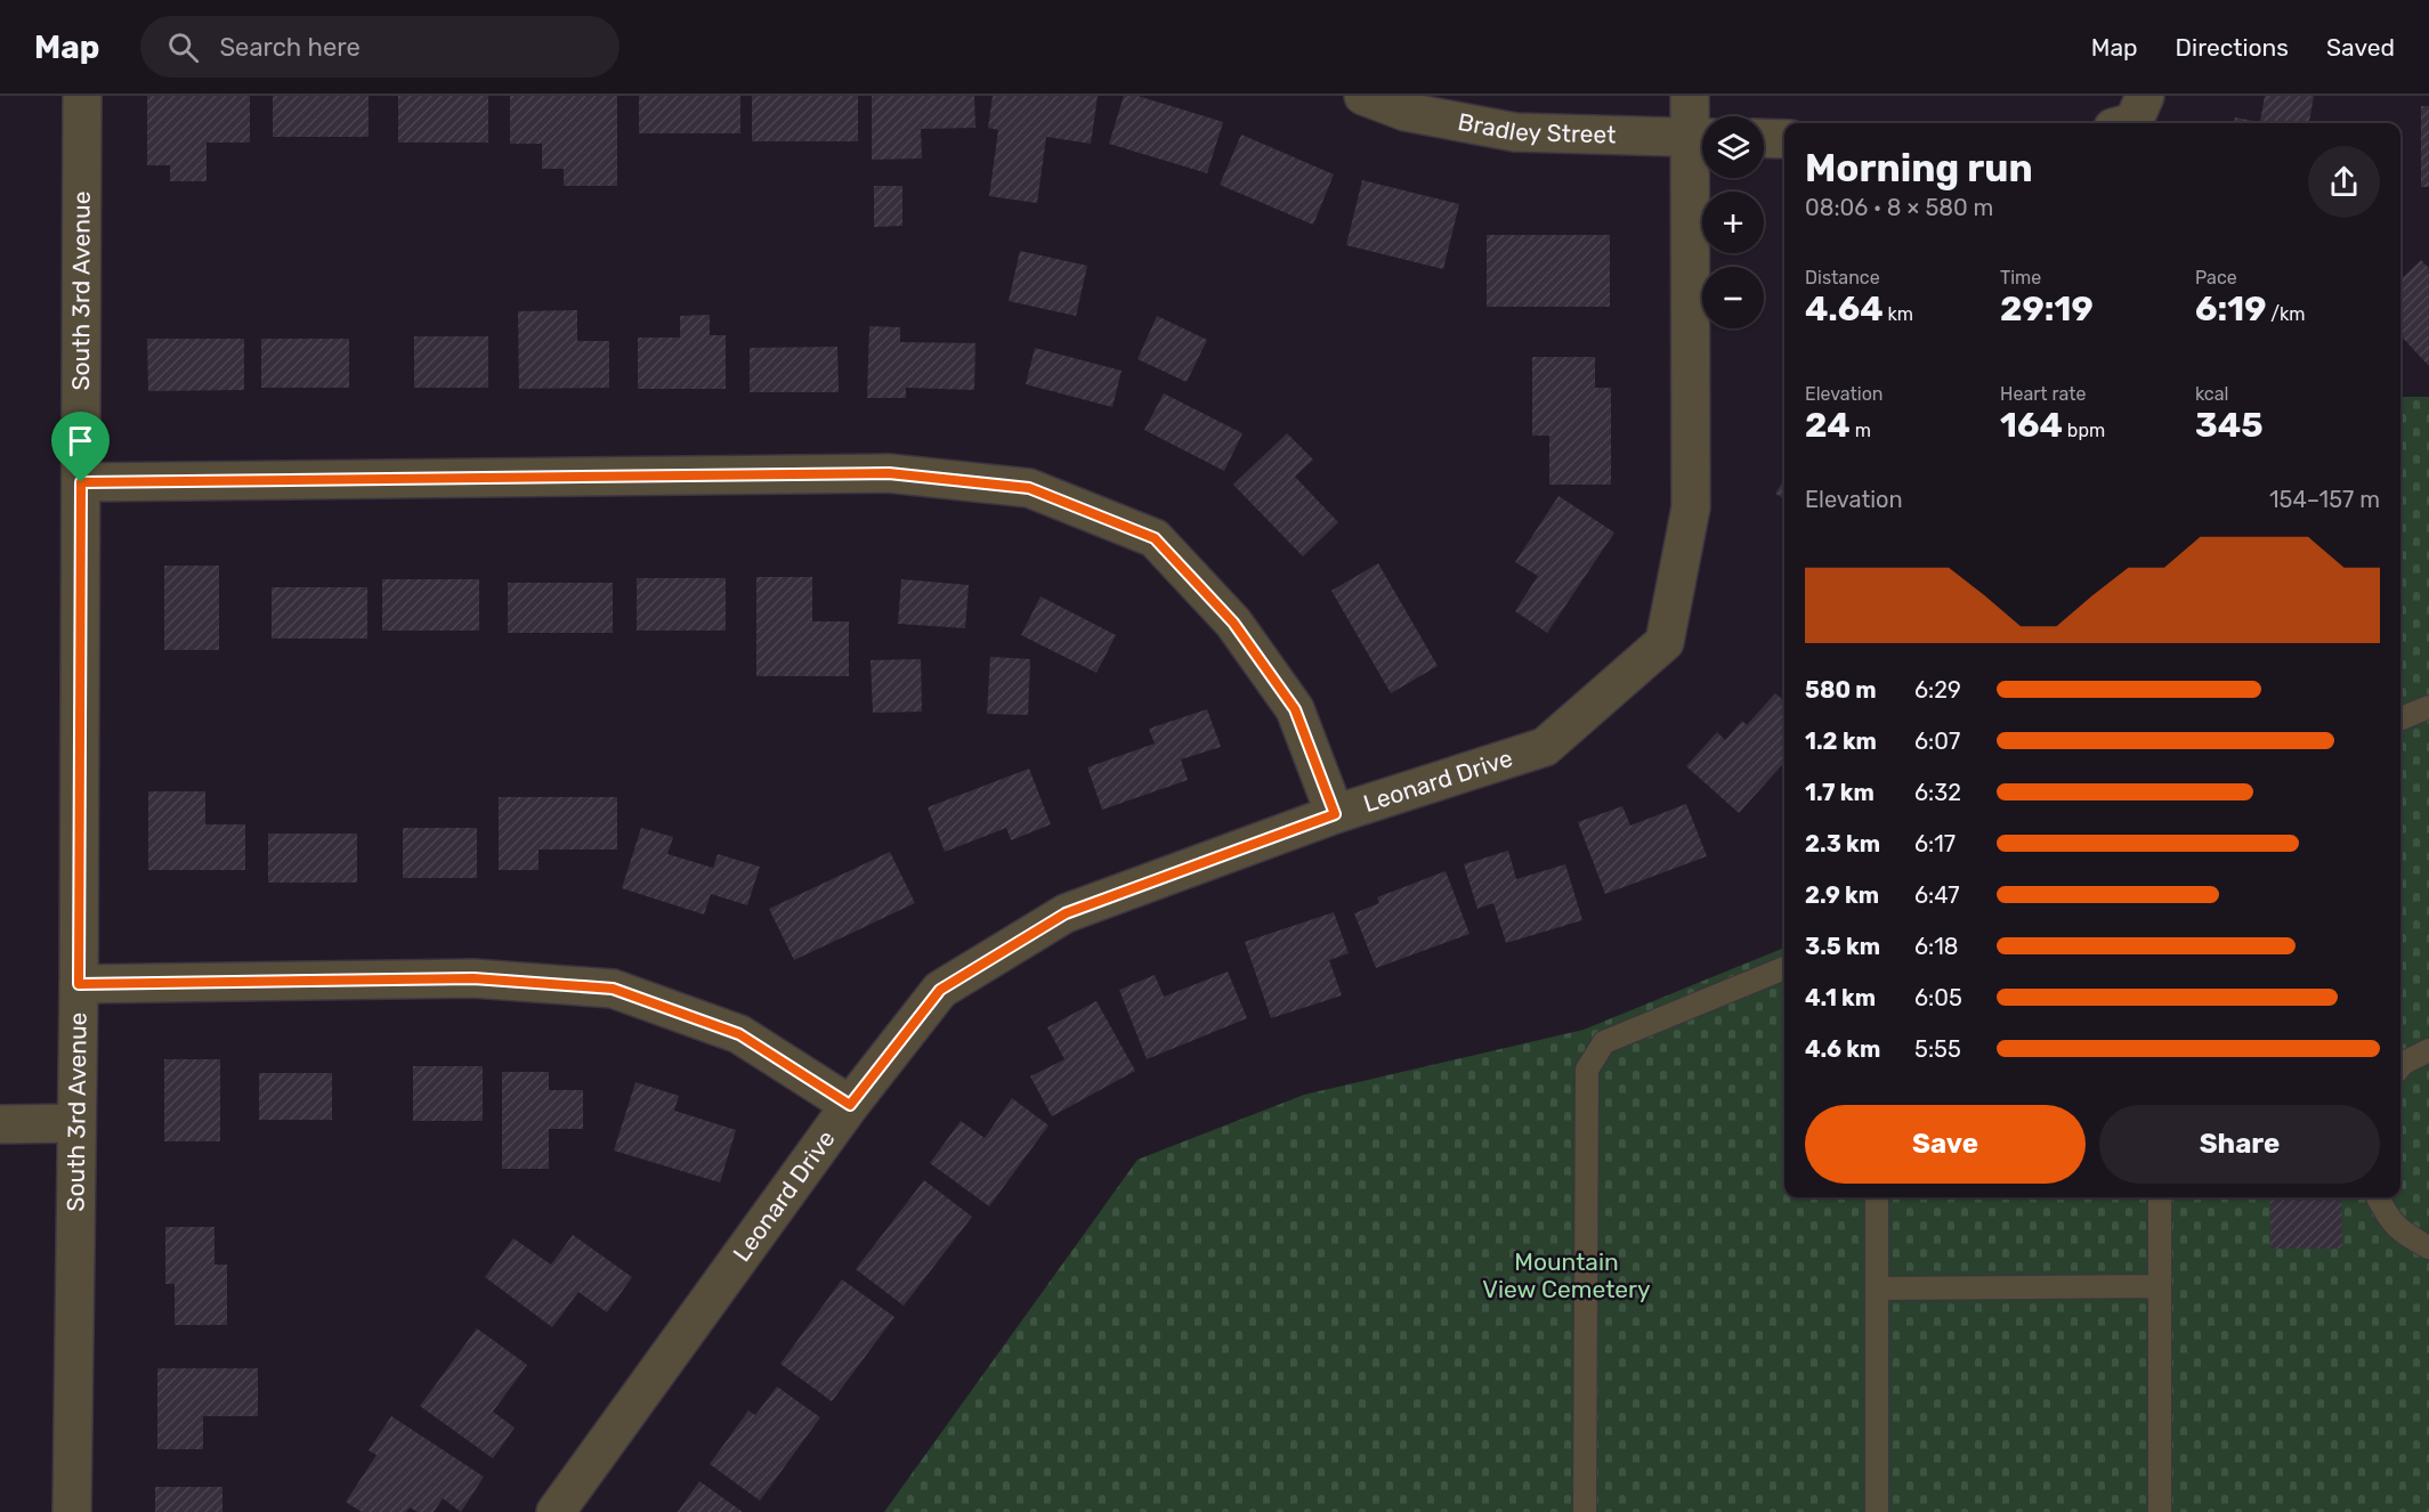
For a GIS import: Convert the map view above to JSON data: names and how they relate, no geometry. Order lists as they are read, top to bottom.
{
  "streets": {
    "street": ["Bradley Street", "South 3rd Avenue", "Leonard Drive"]
  },
  "crossings": [
    ["Bradley Street", "Leonard Drive"]
  ],
  "parks": ["Mountain View Cemetery"],
  "page": {
    "header": "Map",
    "search": "Search here",
    "nav": ["Map", "Directions", "Saved"],
    "map_buttons": ["+", "−"],
    "heading": ["Morning run", "08:06 · 8 × 580 m"],
    "stats": [
      ["Distance", "4.64 km"],
      ["Time", "29:19"],
      ["Pace", "6:19 /km"],
      ["Elevation", "24 m"],
      ["Heart rate", "164 bpm"],
      ["kcal", "345"]
    ],
    "chart": ["Elevation", "154–157 m"],
    "list": [
      {
        "name": "580 m",
        "note": "6:29"
      },
      {
        "name": "1.2 km",
        "note": "6:07"
      },
      {
        "name": "1.7 km",
        "note": "6:32"
      },
      {
        "name": "2.3 km",
        "note": "6:17"
      },
      {
        "name": "2.9 km",
        "note": "6:47"
      },
      {
        "name": "3.5 km",
        "note": "6:18"
      },
      {
        "name": "4.1 km",
        "note": "6:05"
      },
      {
        "name": "4.6 km",
        "note": "5:55"
      }
    ],
    "buttons": ["Save", "Share"]
  }
}
